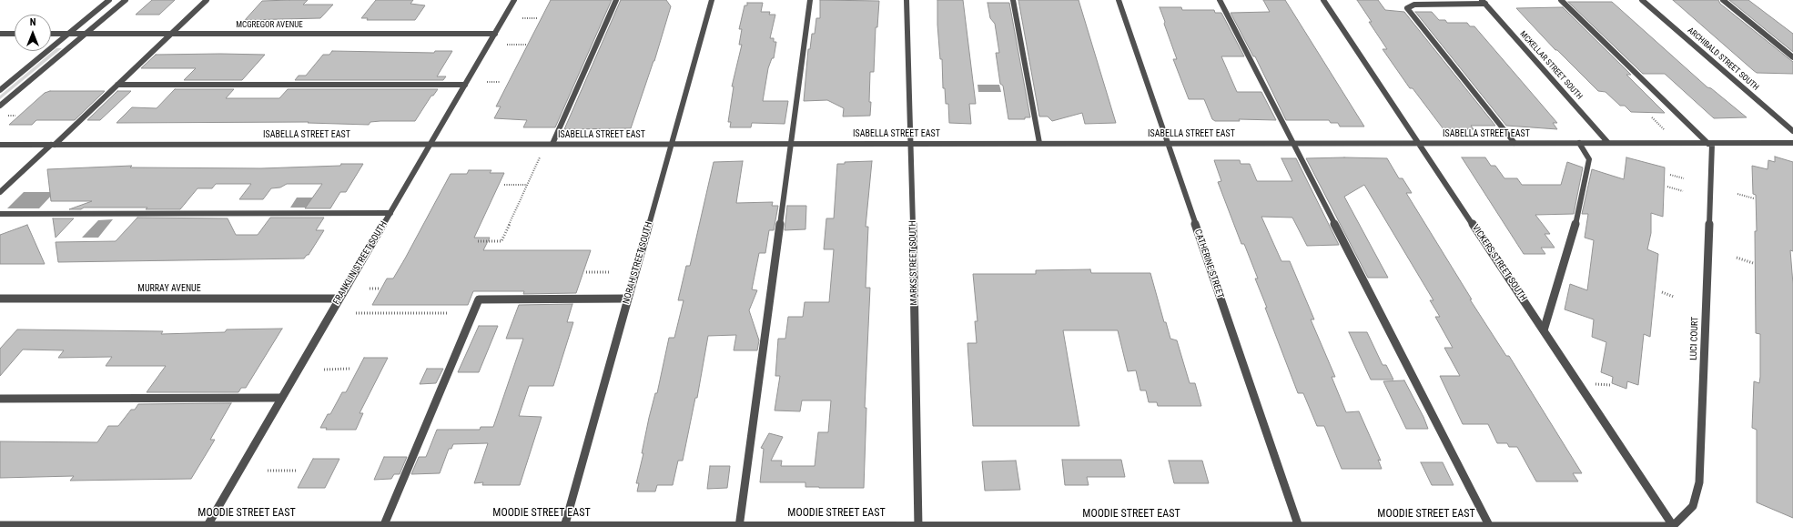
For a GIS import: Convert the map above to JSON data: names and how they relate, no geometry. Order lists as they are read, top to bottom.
{
  "streets": {
    "street": [
      "MCGREGOR AVENUE",
      "ARCHIBALD STREET SOUTH",
      "MCKELLAR STREET SOUTH",
      "ISABELLA STREET EAST",
      "FRANKLIN STREET SOUTH",
      "NORAH STREET SOUTH",
      "MARKS STREET SOUTH",
      "VICKERS STREET SOUTH",
      "CATHERINE STREET",
      "MURRAY AVENUE",
      "LUCI COURT",
      "MOODIE STREET EAST"
    ]
  },
  "crossings": [
    ["MCGREGOR AVENUE", "FRANKLIN STREET SOUTH"],
    ["MCKELLAR STREET SOUTH", "ISABELLA STREET EAST"],
    ["ISABELLA STREET EAST", "FRANKLIN STREET SOUTH"],
    ["ISABELLA STREET EAST", "NORAH STREET SOUTH"],
    ["ISABELLA STREET EAST", "MARKS STREET SOUTH"],
    ["ISABELLA STREET EAST", "VICKERS STREET SOUTH"],
    ["ISABELLA STREET EAST", "CATHERINE STREET"],
    ["ISABELLA STREET EAST", "LUCI COURT"],
    ["FRANKLIN STREET SOUTH", "MURRAY AVENUE"],
    ["FRANKLIN STREET SOUTH", "MOODIE STREET EAST"],
    ["NORAH STREET SOUTH", "MOODIE STREET EAST"],
    ["MARKS STREET SOUTH", "MOODIE STREET EAST"],
    ["VICKERS STREET SOUTH", "LUCI COURT"],
    ["VICKERS STREET SOUTH", "MOODIE STREET EAST"],
    ["CATHERINE STREET", "MOODIE STREET EAST"],
    ["LUCI COURT", "MOODIE STREET EAST"]
  ],
  "north": "top"
}
